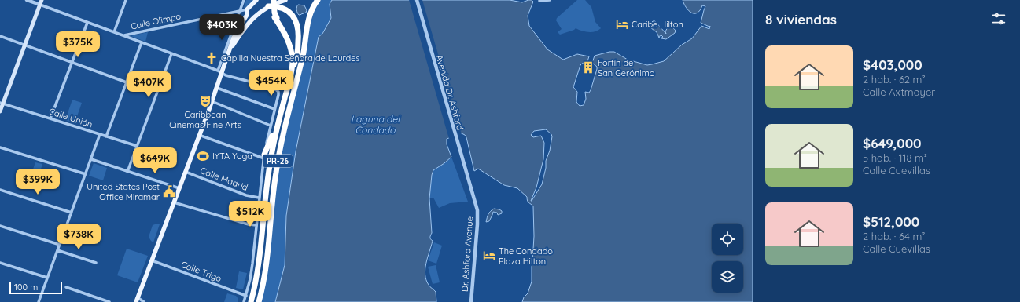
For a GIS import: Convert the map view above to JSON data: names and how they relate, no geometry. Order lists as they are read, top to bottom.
{
  "streets": {
    "highway": ["PR-26"],
    "street": [
      "Calle Olimpo",
      "Avenida Dr. Ashford",
      "Calle Unión",
      "Calle Madrid",
      "Dr. Ashford Avenue",
      "Calle Trigo"
    ]
  },
  "crossings": [
    ["Avenida Dr. Ashford", "Dr. Ashford Avenue"]
  ],
  "water": ["Laguna del Condado"],
  "places": {
    "hotel": ["Caribe Hilton", "The Condado Plaza Hilton"],
    "church": ["Capilla Nuestra Señora de Lourdes"],
    "building": ["Fortín de San Gerónimo"],
    "theatre": ["Caribbean Cinemas Fine Arts"],
    "sports": ["IYTA Yoga"],
    "public building": ["United States Post Office Miramar"]
  },
  "scale_bar": "100 m",
  "page": {
    "heading": "8 viviendas",
    "price": [
      "$403K",
      "$375K",
      "$454K",
      "$407K",
      "$649K",
      "$399K",
      "$512K",
      "$738K"
    ],
    "list": [
      {
        "name": "$403,000",
        "note": "2 hab. · 62 m² · Calle Axtmayer"
      },
      {
        "name": "$649,000",
        "note": "5 hab. · 118 m² · Calle Cuevillas"
      },
      {
        "name": "$512,000",
        "note": "2 hab. · 64 m² · Calle Cuevillas"
      }
    ],
    "scale": "100 m"
  }
}
